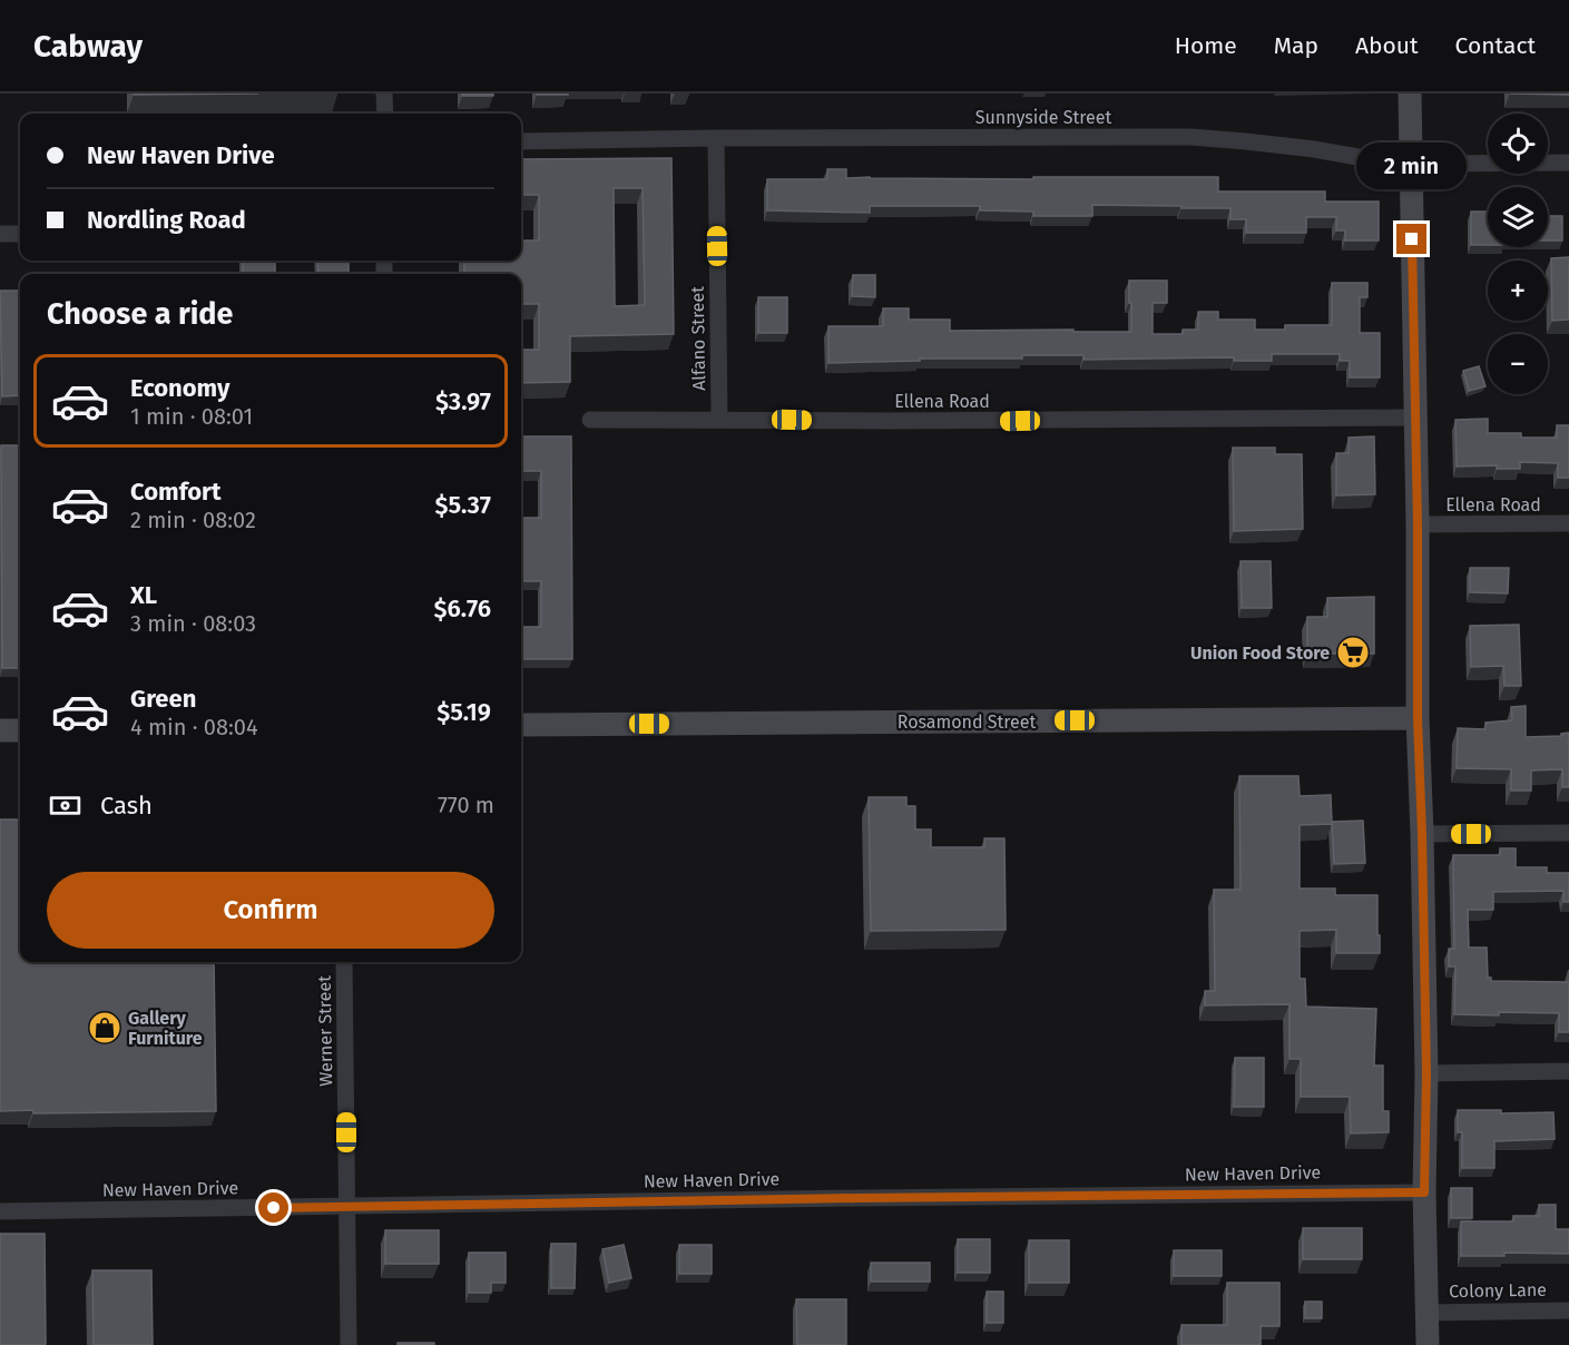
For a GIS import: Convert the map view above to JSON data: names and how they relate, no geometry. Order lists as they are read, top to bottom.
{
  "streets": {
    "street": [
      "Sunnyside Street",
      "Alfano Street",
      "Ellena Road",
      "Rosamond Street",
      "Werner Street",
      "New Haven Drive",
      "Colony Lane"
    ]
  },
  "crossings": [
    ["Sunnyside Street", "Alfano Street"],
    ["Alfano Street", "Ellena Road"],
    ["Werner Street", "New Haven Drive"]
  ],
  "places": {
    "supermarket": ["Union Food Store"],
    "shop": ["Gallery Furniture"]
  },
  "page": {
    "header": "Cabway",
    "nav": [
      "Home",
      "Map",
      "About",
      "Contact"
    ],
    "map_buttons": ["+", "−"],
    "banner": ["New Haven Drive", "Nordling Road"],
    "bubble": "2 min",
    "heading": "Choose a ride",
    "list": [
      {
        "name": "Economy",
        "note": "1 min · 08:01",
        "value": "$3.97"
      },
      {
        "name": "Comfort",
        "note": "2 min · 08:02",
        "value": "$5.37"
      },
      {
        "name": "XL",
        "note": "3 min · 08:03",
        "value": "$6.76"
      },
      {
        "name": "Green",
        "note": "4 min · 08:04",
        "value": "$5.19"
      }
    ],
    "pay": ["Cash", "770 m"],
    "buttons": "Confirm"
  }
}
